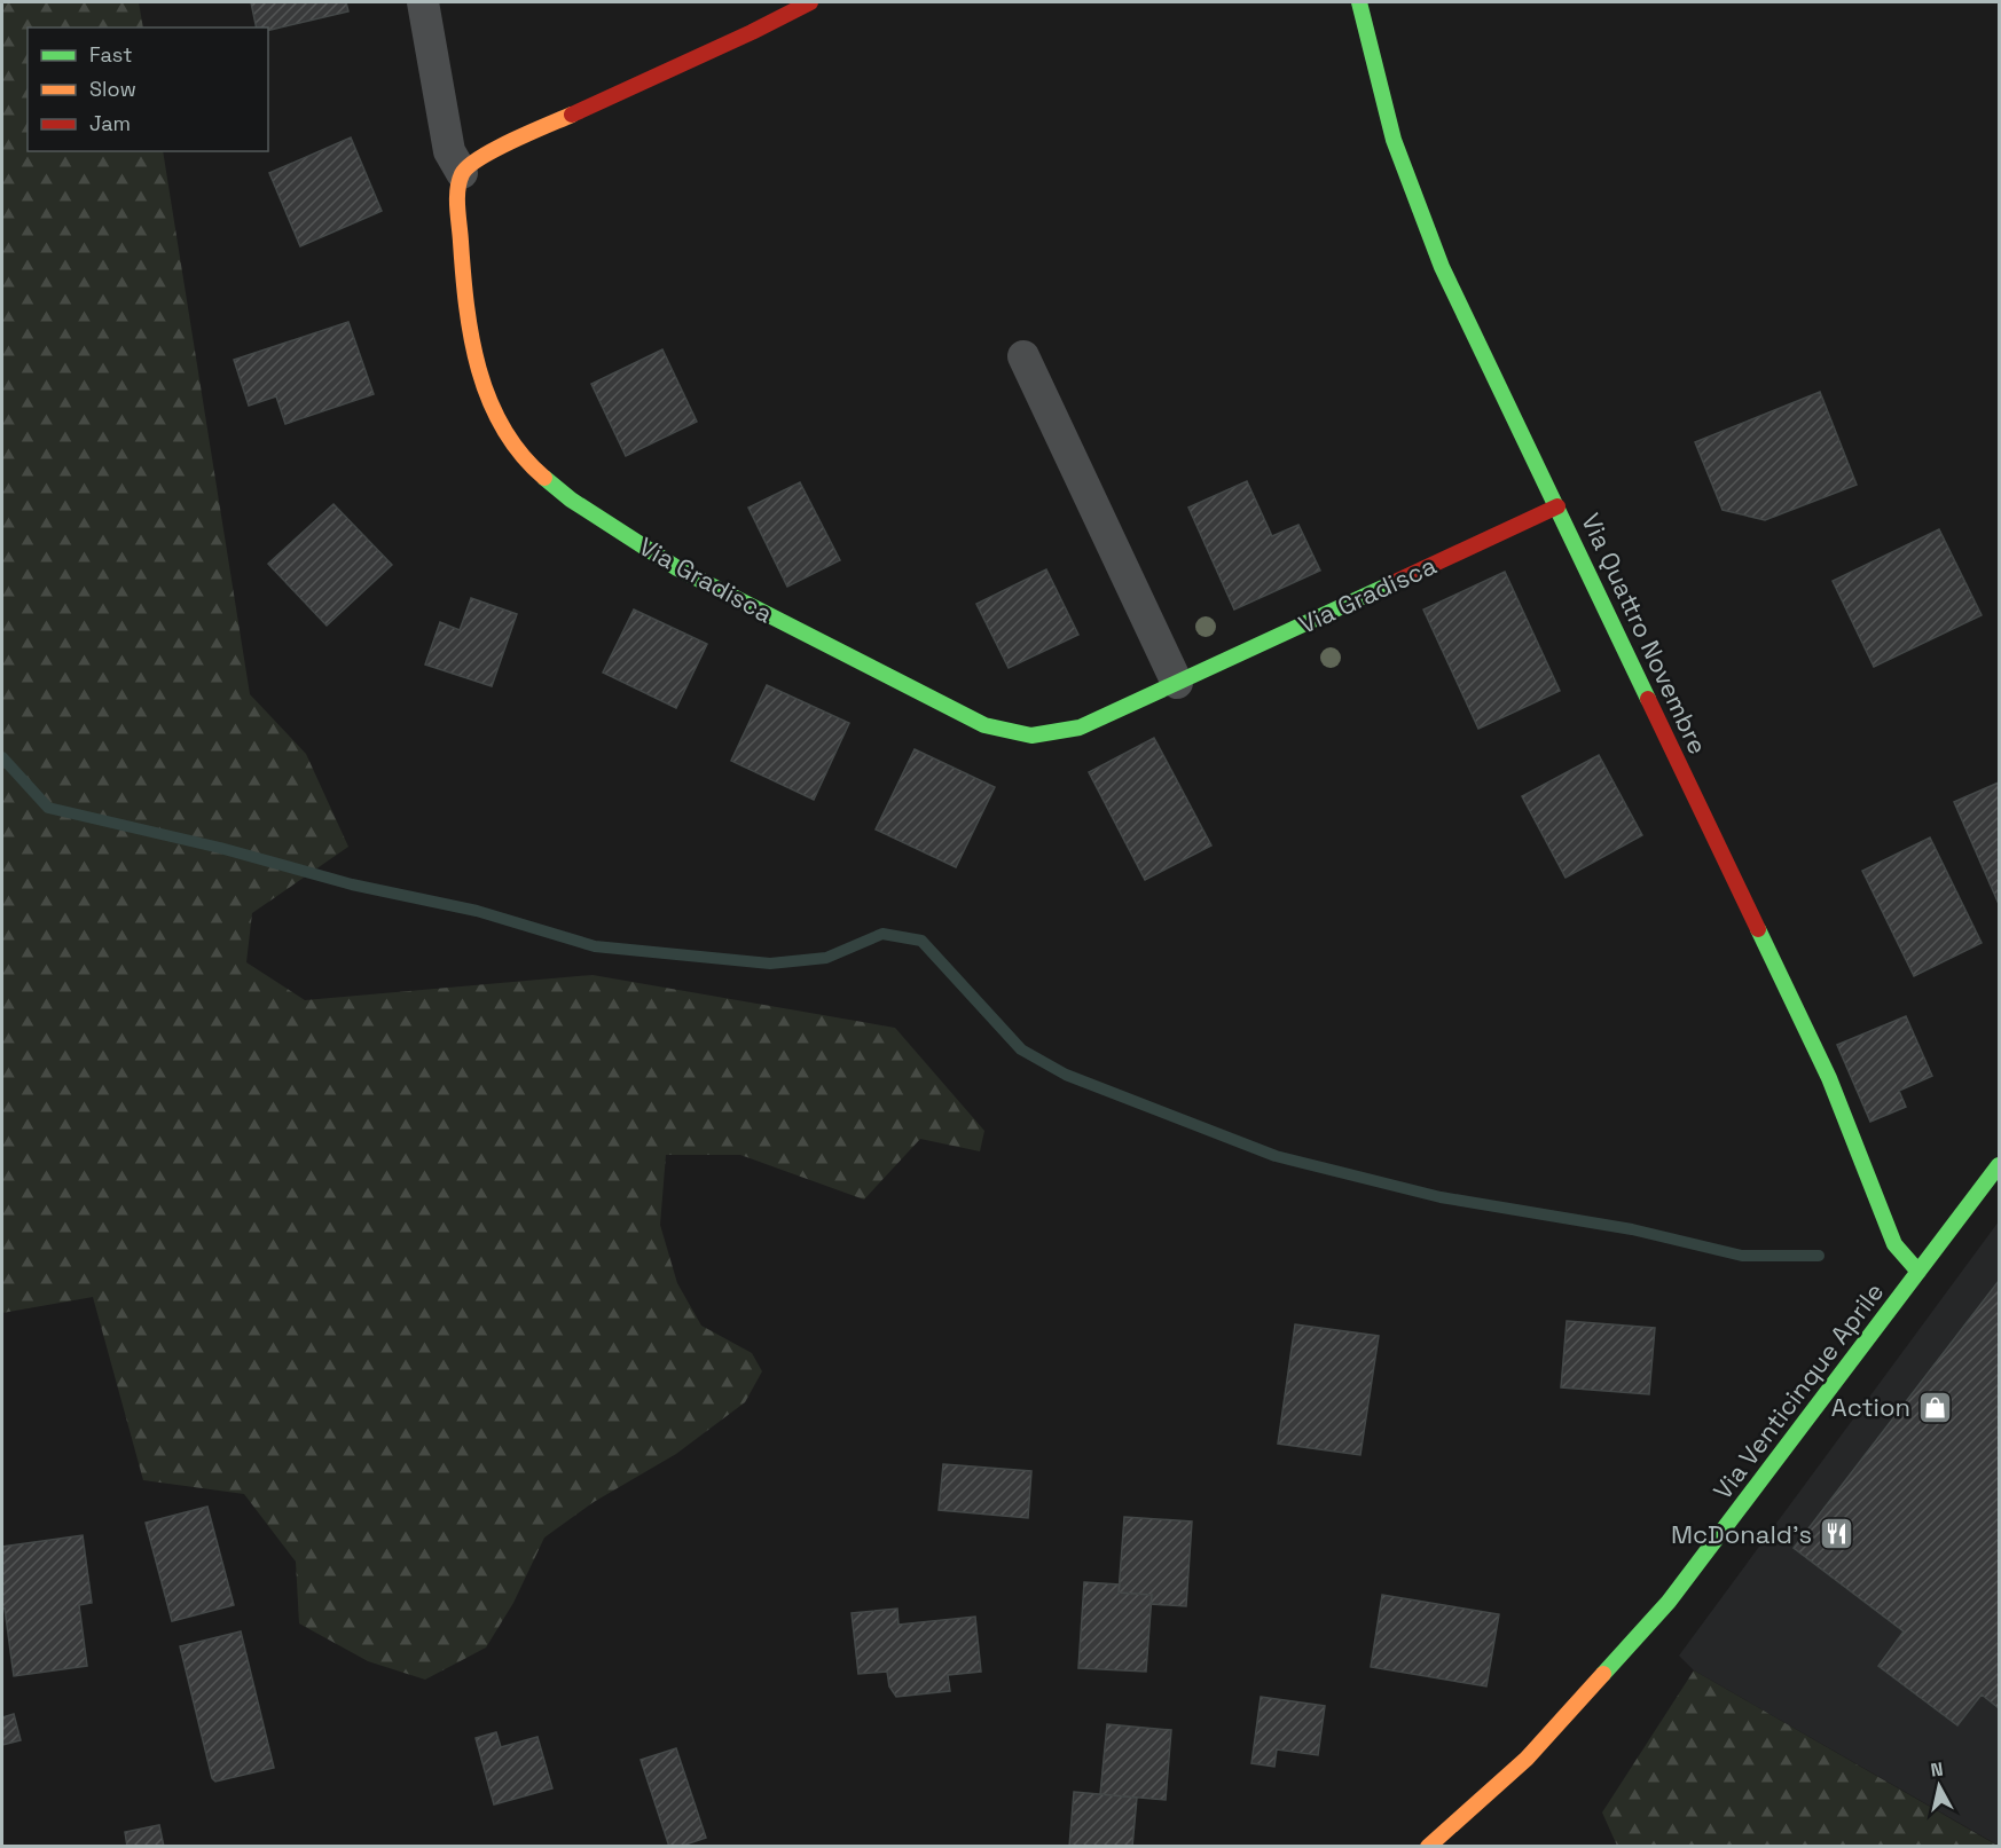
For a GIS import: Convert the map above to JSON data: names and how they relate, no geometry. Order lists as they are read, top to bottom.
{
  "streets": {
    "street": ["Via Gradisca", "Via Quattro Novembre", "Via Venticinque Aprile"]
  },
  "crossings": [
    ["Via Gradisca", "Via Quattro Novembre"],
    ["Via Quattro Novembre", "Via Venticinque Aprile"]
  ],
  "places": {
    "shop": ["Action"],
    "restaurant": ["McDonald's"]
  },
  "legend": ["Fast", "Slow", "Jam"],
  "north": "top"
}
